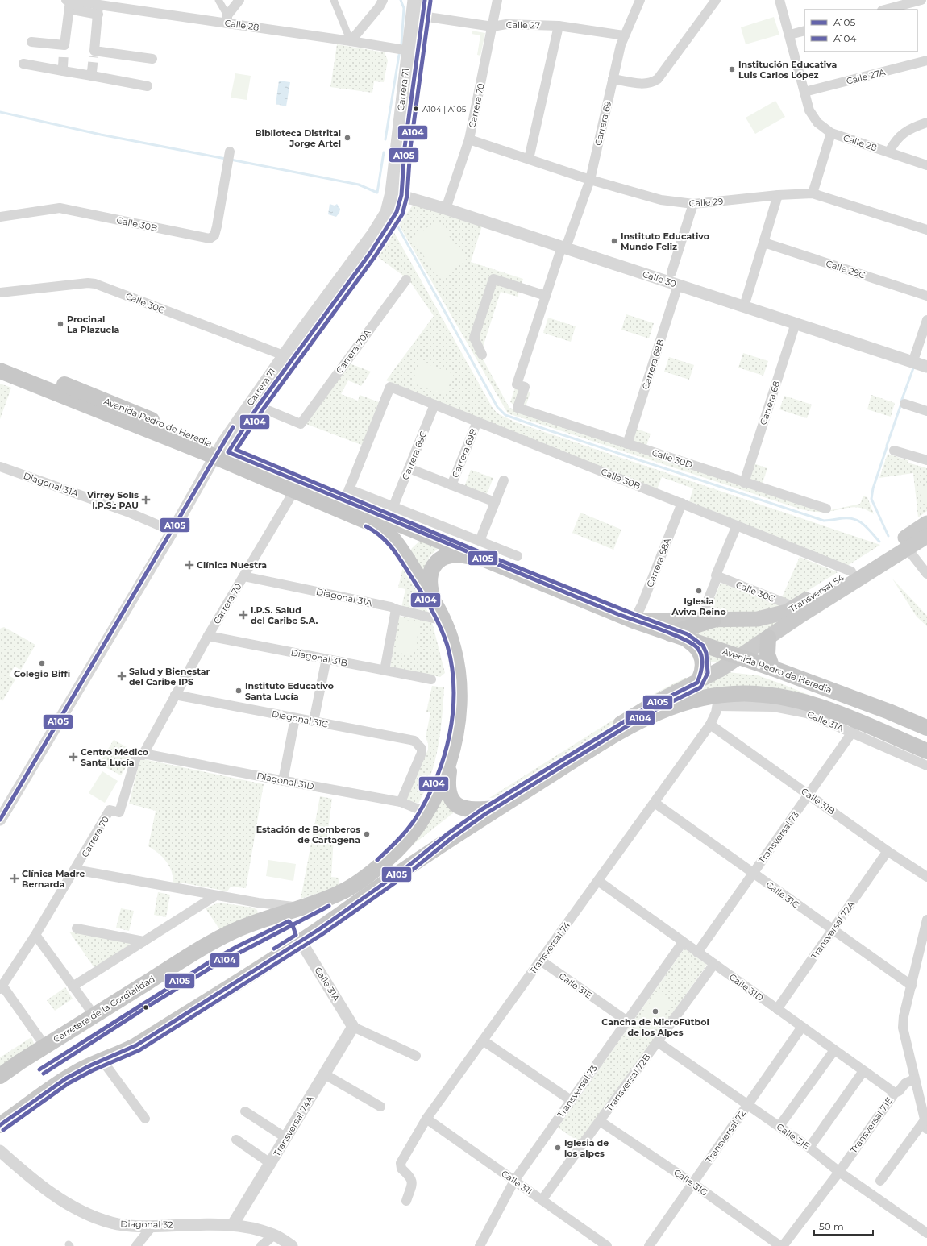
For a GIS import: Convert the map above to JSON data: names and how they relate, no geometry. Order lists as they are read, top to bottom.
{
  "streets": {
    "highway": ["Avenida Pedro de Heredia", "Carretera de la Cordialidad"],
    "main road": ["Transversal 54"],
    "street": [
      "Calle 28",
      "Calle 27",
      "Calle 27A",
      "Carrera 71",
      "Carrera 70",
      "Carrera 69",
      "Calle 29",
      "Calle 30B",
      "Calle 29C",
      "Calle 30",
      "Calle 30C",
      "Carrera 70A",
      "Carrera 68B",
      "Carrera 68",
      "Carrera 69B",
      "Carrera 69C",
      "Calle 30D",
      "Diagonal 31A",
      "Carrera 68A",
      "Diagonal 31B",
      "Diagonal 31C",
      "Calle 31A",
      "Diagonal 31D",
      "Calle 31B",
      "Transversal 73",
      "Calle 31C",
      "Transversal 72A",
      "Transversal 74",
      "Calle 31E",
      "Calle 31D",
      "Transversal 72B",
      "Transversal 71E",
      "Transversal 74A",
      "Transversal 72",
      "Calle 31I",
      "Calle 31G",
      "Diagonal 32"
    ]
  },
  "crossings": [
    ["Calle 28", "Carrera 71"],
    ["Calle 27", "Carrera 71"],
    ["Calle 27", "Carrera 70"],
    ["Calle 27", "Carrera 69"],
    ["Carrera 71", "Calle 30"],
    ["Carrera 71", "Calle 30C"],
    ["Carrera 71", "Carrera 70A"],
    ["Carrera 71", "Avenida Pedro de Heredia"],
    ["Carrera 71", "Diagonal 31A"],
    ["Carrera 70", "Calle 29"],
    ["Carrera 70", "Calle 30"],
    ["Carrera 70", "Avenida Pedro de Heredia"],
    ["Carrera 70", "Diagonal 31A"],
    ["Carrera 70", "Diagonal 31B"],
    ["Carrera 70", "Diagonal 31C"],
    ["Carrera 70", "Diagonal 31D"],
    ["Carrera 69", "Calle 29"],
    ["Carrera 69", "Calle 30"],
    ["Carrera 69", "Calle 30D"],
    ["Calle 30B", "Avenida Pedro de Heredia"],
    ["Calle 30B", "Carrera 69B"],
    ["Calle 30B", "Carrera 69C"],
    ["Calle 30B", "Carrera 68A"],
    ["Calle 30B", "Transversal 54"],
    ["Calle 30", "Carrera 68B"],
    ["Calle 30", "Carrera 68"],
    ["Calle 30C", "Transversal 54"],
    ["Carrera 68B", "Calle 30D"],
    ["Carrera 68", "Calle 30D"],
    ["Avenida Pedro de Heredia", "Carrera 68A"],
    ["Avenida Pedro de Heredia", "Transversal 54"],
    ["Avenida Pedro de Heredia", "Carretera de la Cordialidad"],
    ["Diagonal 31A", "Carretera de la Cordialidad"],
    ["Carrera 68A", "Transversal 54"],
    ["Diagonal 31C", "Diagonal 31D"],
    ["Calle 31A", "Transversal 73"],
    ["Calle 31A", "Transversal 74A"],
    ["Diagonal 31D", "Carretera de la Cordialidad"],
    ["Calle 31B", "Transversal 73"],
    ["Calle 31B", "Transversal 72A"],
    ["Calle 31B", "Transversal 74"],
    ["Transversal 73", "Calle 31C"],
    ["Transversal 73", "Calle 31E"],
    ["Transversal 73", "Calle 31D"],
    ["Transversal 73", "Calle 31I"],
    ["Calle 31C", "Transversal 72A"],
    ["Calle 31C", "Transversal 74"],
    ["Transversal 72A", "Calle 31D"],
    ["Transversal 74", "Calle 31E"],
    ["Transversal 74", "Calle 31D"],
    ["Transversal 74", "Calle 31I"],
    ["Calle 31E", "Transversal 72B"],
    ["Calle 31E", "Transversal 71E"],
    ["Calle 31E", "Transversal 72"],
    ["Calle 31D", "Transversal 72B"],
    ["Calle 31D", "Transversal 71E"],
    ["Calle 31D", "Transversal 72"],
    ["Transversal 72B", "Calle 31I"],
    ["Transversal 72B", "Calle 31G"],
    ["Transversal 74A", "Diagonal 32"],
    ["Transversal 72", "Calle 31G"]
  ],
  "places": {
    "other": [
      "Institución Educativa Luis Carlos López",
      "A104 | A105",
      "Biblioteca Distrital Jorge Artel",
      "Instituto Educativo Mundo Feliz",
      "Procinal La Plazuela",
      "Iglesia Aviva Reino",
      "Colegio Biffi",
      "Instituto Educativo Santa Lucía",
      "Estación de Bomberos de Cartagena",
      "Cancha de MicroFútbol de los Alpes",
      "Iglesia de los alpes"
    ],
    "health": [
      "Virrey Solís I.P.S.: PAU",
      "Clínica Nuestra",
      "I.P.S. Salud del Caribe S.A.",
      "Salud y Bienestar del Caribe IPS",
      "Centro Médico Santa Lucía",
      "Clínica Madre Bernarda"
    ]
  },
  "lines": ["transit line A105", "transit line A104"],
  "legend": ["A105", "A104"],
  "scale_bar": "50 m"
}
